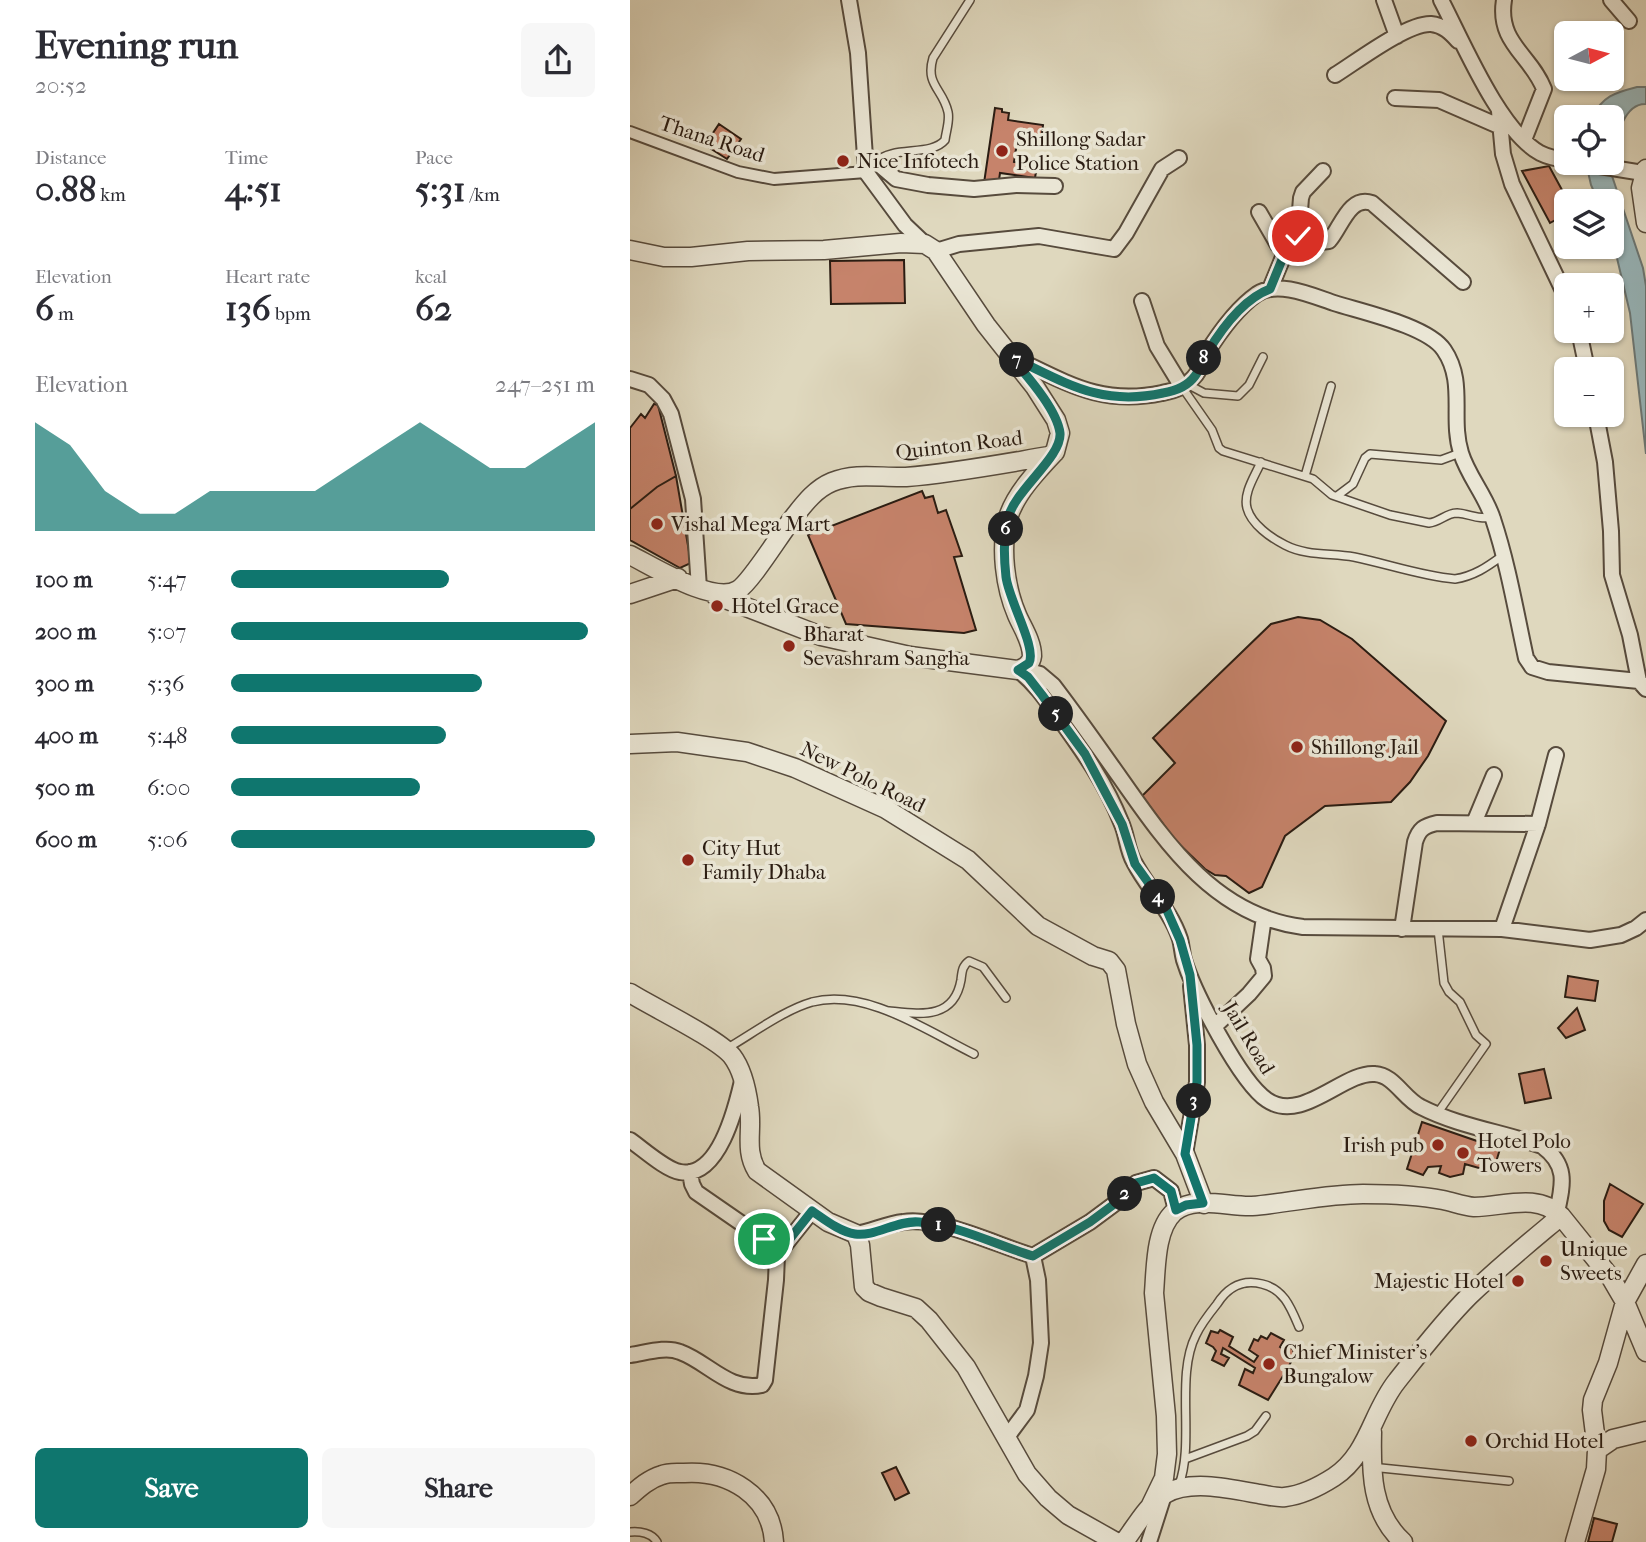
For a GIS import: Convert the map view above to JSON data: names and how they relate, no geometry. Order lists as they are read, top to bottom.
{
  "streets": {
    "street": [
      "Thana Road",
      "Quinton Road",
      "New Polo Road",
      "Jail Road"
    ]
  },
  "places": [
    "Shillong Sadar Police Station",
    "Nice Infotech",
    "Vishal Mega Mart",
    "Hotel Grace",
    "Bharat Sevashram Sangha",
    "Shillong Jail",
    "City Hut Family Dhaba",
    "Irish pub",
    "Hotel Polo Towers",
    "Unique Sweets",
    "Majestic Hotel",
    "Chief Minister's Bungalow",
    "Orchid Hotel"
  ],
  "north": "right",
  "page": {
    "heading": ["Evening run", "20:52"],
    "map_buttons": ["+", "−"],
    "stats": [
      ["Distance", "0.88 km"],
      ["Time", "4:51"],
      ["Pace", "5:31 /km"],
      ["Elevation", "6 m"],
      ["Heart rate", "136 bpm"],
      ["kcal", "62"]
    ],
    "pins": [
      "8",
      "7",
      "6",
      "5",
      "4",
      "3",
      "2",
      "1"
    ],
    "chart": ["Elevation", "247–251 m"],
    "list": [
      {
        "name": "100 m",
        "note": "5:47"
      },
      {
        "name": "200 m",
        "note": "5:07"
      },
      {
        "name": "300 m",
        "note": "5:36"
      },
      {
        "name": "400 m",
        "note": "5:48"
      },
      {
        "name": "500 m",
        "note": "6:00"
      },
      {
        "name": "600 m",
        "note": "5:06"
      }
    ],
    "buttons": ["Save", "Share"]
  }
}
